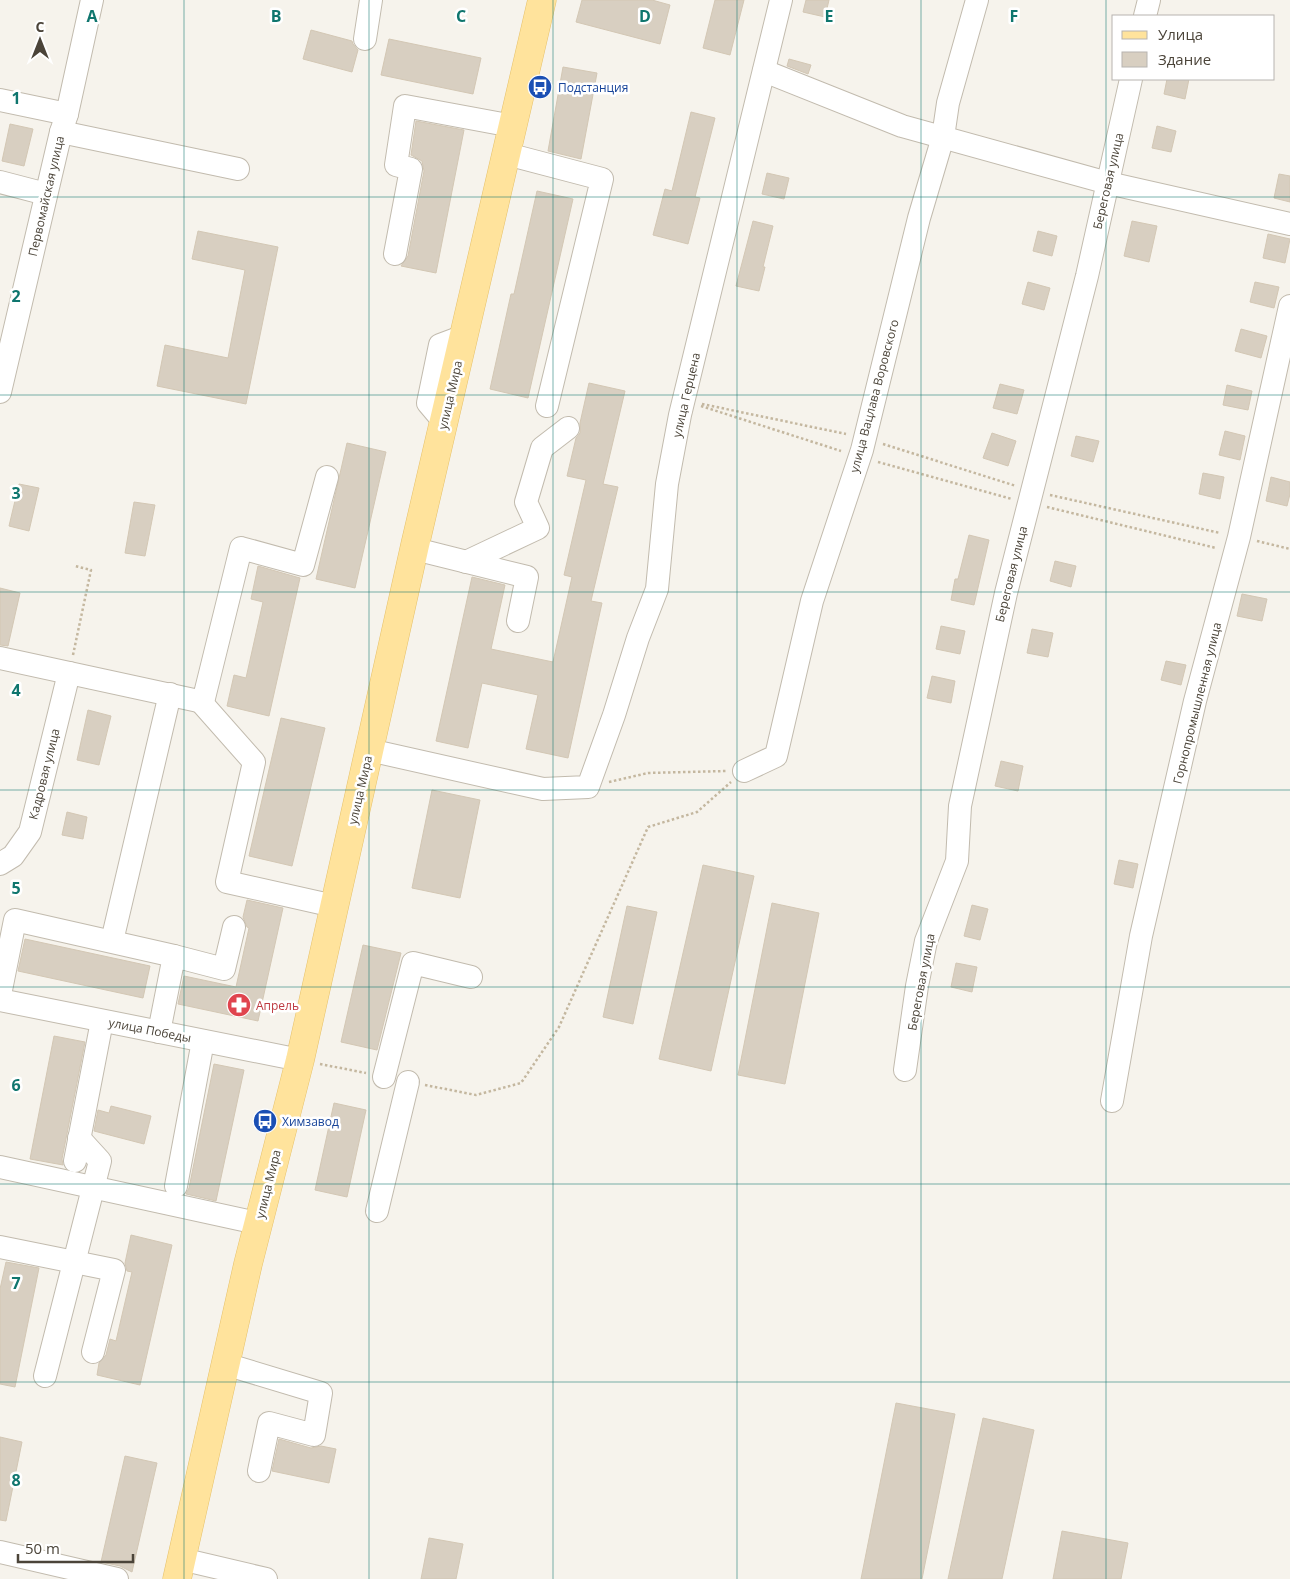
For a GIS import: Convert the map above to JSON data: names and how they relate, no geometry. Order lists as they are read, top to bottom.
{
  "streets": {
    "main road": ["улица Мира"],
    "street": [
      "Береговая улица",
      "Первомайская улица",
      "улица Герцена",
      "улица Вацлава Воровского",
      "Горнопромышленная улица",
      "Кадровая улица",
      "улица Победы"
    ]
  },
  "crossings": [
    ["улица Мира", "улица Победы"]
  ],
  "places": {
    "bus stop": ["Подстанция", "Химзавод"],
    "pharmacy": ["Апрель"]
  },
  "legend": ["Улица", "Здание"],
  "scale_bar": "50 m",
  "north": "top",
  "grid": {
    "columns": [
      "A",
      "B",
      "C",
      "D",
      "E",
      "F"
    ],
    "rows": [
      "1",
      "2",
      "3",
      "4",
      "5",
      "6",
      "7",
      "8"
    ]
  }
}
